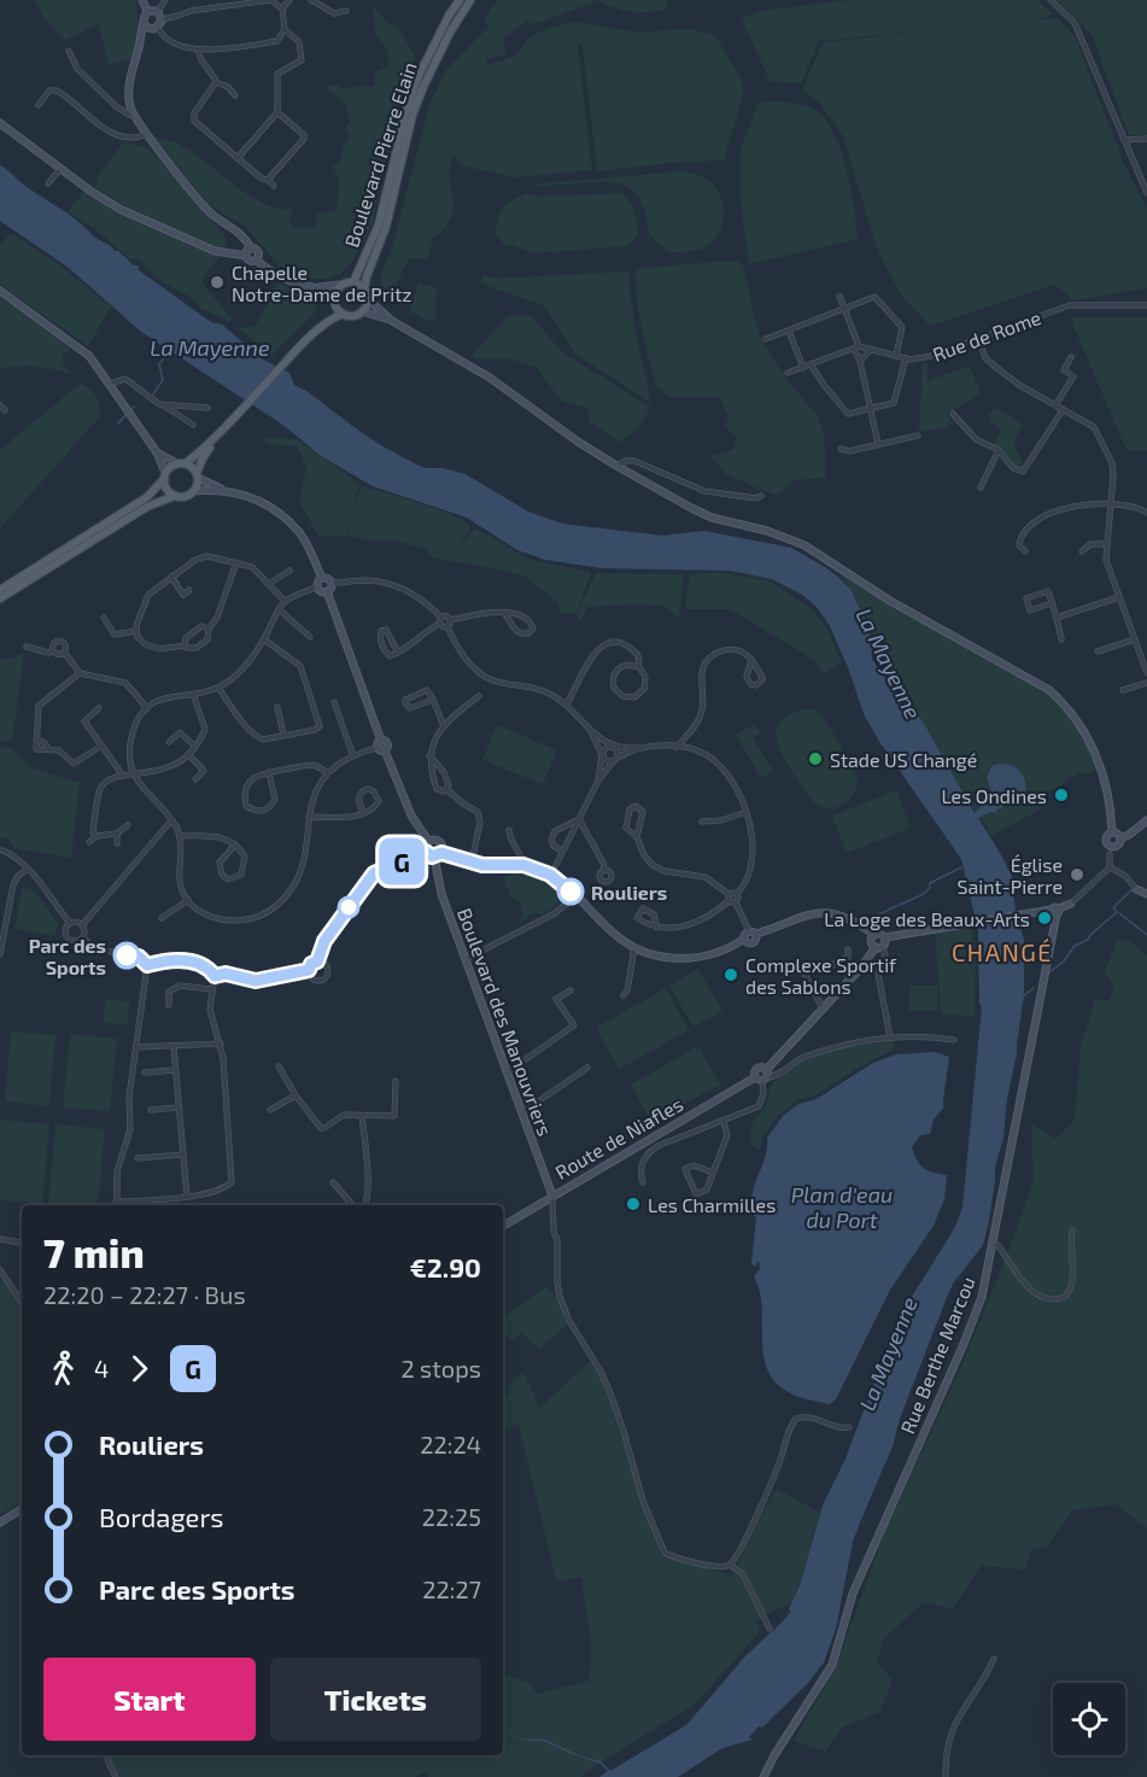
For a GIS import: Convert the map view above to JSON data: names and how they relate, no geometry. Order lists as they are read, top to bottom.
{
  "streets": {
    "main road": ["Boulevard Pierre Elain"],
    "street": [
      "Rue de Rome",
      "Boulevard des Manouvriers",
      "Route de Niafles",
      "Rue Berthe Marcou"
    ]
  },
  "crossings": [
    ["Boulevard des Manouvriers", "Route de Niafles"]
  ],
  "districts": ["CHANGÉ"],
  "water": ["La Mayenne", "Plan d'eau du Port"],
  "places": [
    "Chapelle Notre-Dame de Pritz",
    "Stade US Changé",
    "Les Ondines",
    "Église Saint-Pierre",
    "Rouliers",
    "La Loge des Beaux-Arts",
    "Parc des Sports",
    "Complexe Sportif des Sablons",
    "Les Charmilles"
  ],
  "lines": ["bus line G"],
  "page": {
    "on_map": "G",
    "heading": ["7 min", "22:20 – 22:27 · Bus", "€2.90"],
    "legs": ["4", "G", "2 stops"],
    "list": [
      {
        "name": "Rouliers",
        "value": "22:24"
      },
      {
        "name": "Bordagers",
        "value": "22:25"
      },
      {
        "name": "Parc des Sports",
        "value": "22:27"
      }
    ],
    "buttons": ["Start", "Tickets"]
  }
}
